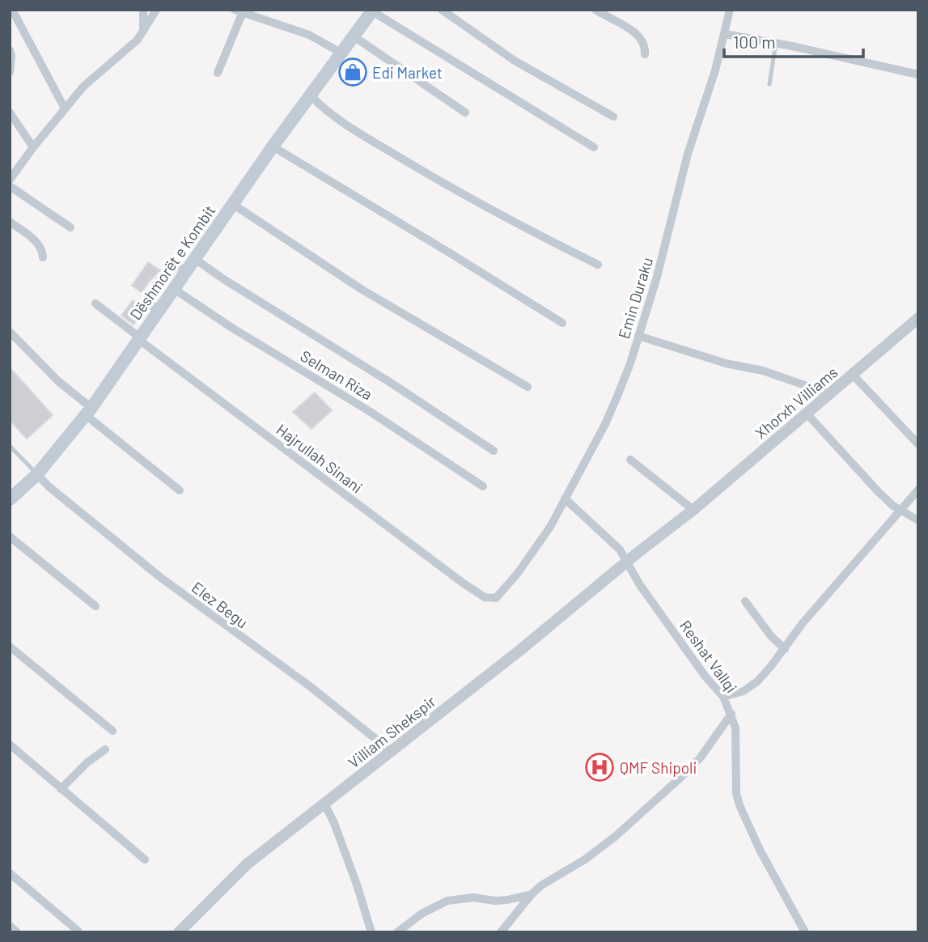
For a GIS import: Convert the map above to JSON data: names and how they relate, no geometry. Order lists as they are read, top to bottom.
{
  "streets": {
    "main road": ["Dëshmorët e Kombit"],
    "street": [
      "Emin Duraku",
      "Selman Riza",
      "Xhorxh Villiams",
      "Hajrullah Sinani",
      "Elez Begu",
      "Reshat Vallqi",
      "Villiam Shekspir"
    ]
  },
  "crossings": [
    ["Dëshmorët e Kombit", "Selman Riza"],
    ["Dëshmorët e Kombit", "Hajrullah Sinani"],
    ["Dëshmorët e Kombit", "Elez Begu"],
    ["Emin Duraku", "Hajrullah Sinani"],
    ["Xhorxh Villiams", "Reshat Vallqi"],
    ["Xhorxh Villiams", "Villiam Shekspir"],
    ["Elez Begu", "Villiam Shekspir"],
    ["Reshat Vallqi", "Villiam Shekspir"]
  ],
  "places": {
    "shop": ["Edi Market"],
    "hospital": ["QMF Shipoli"]
  },
  "scale_bar": "100 m"
}
